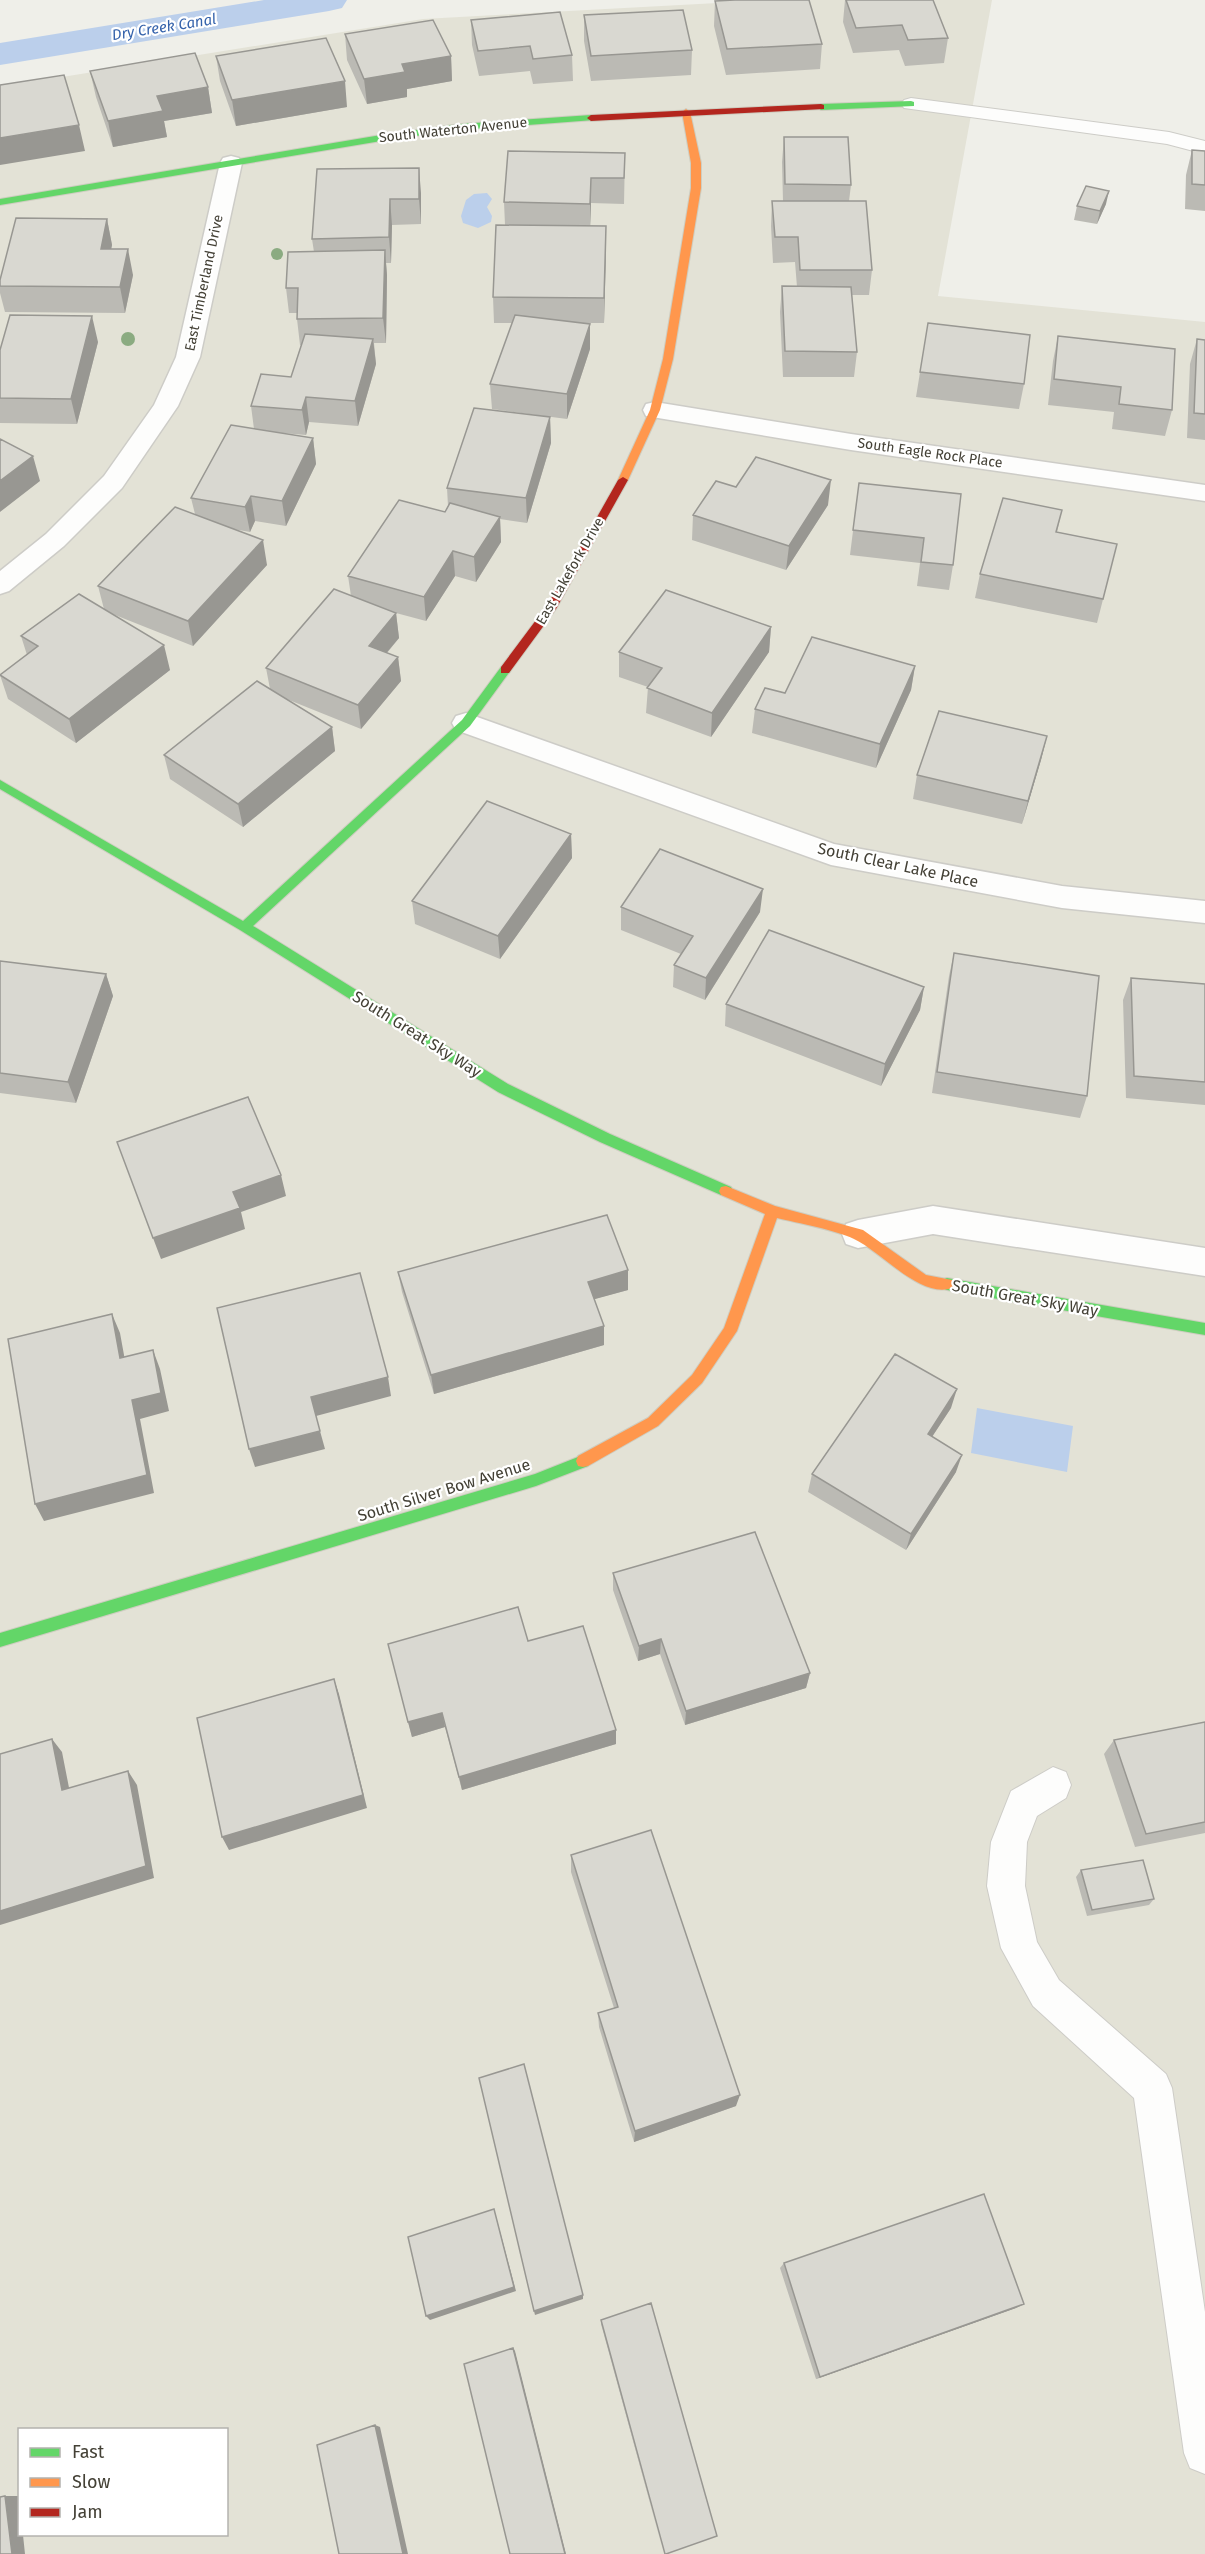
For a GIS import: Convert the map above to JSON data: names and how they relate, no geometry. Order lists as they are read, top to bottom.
{
  "streets": {
    "street": [
      "South Waterton Avenue",
      "East Timberland Drive",
      "South Eagle Rock Place",
      "East Lakefork Drive",
      "South Clear Lake Place",
      "South Great Sky Way",
      "South Silver Bow Avenue"
    ]
  },
  "crossings": [
    ["South Waterton Avenue", "East Timberland Drive"],
    ["South Waterton Avenue", "East Lakefork Drive"],
    ["South Eagle Rock Place", "East Lakefork Drive"],
    ["East Lakefork Drive", "South Clear Lake Place"],
    ["East Lakefork Drive", "South Great Sky Way"],
    ["South Great Sky Way", "South Silver Bow Avenue"]
  ],
  "water": ["Dry Creek Canal"],
  "legend": ["Fast", "Slow", "Jam"]
}
